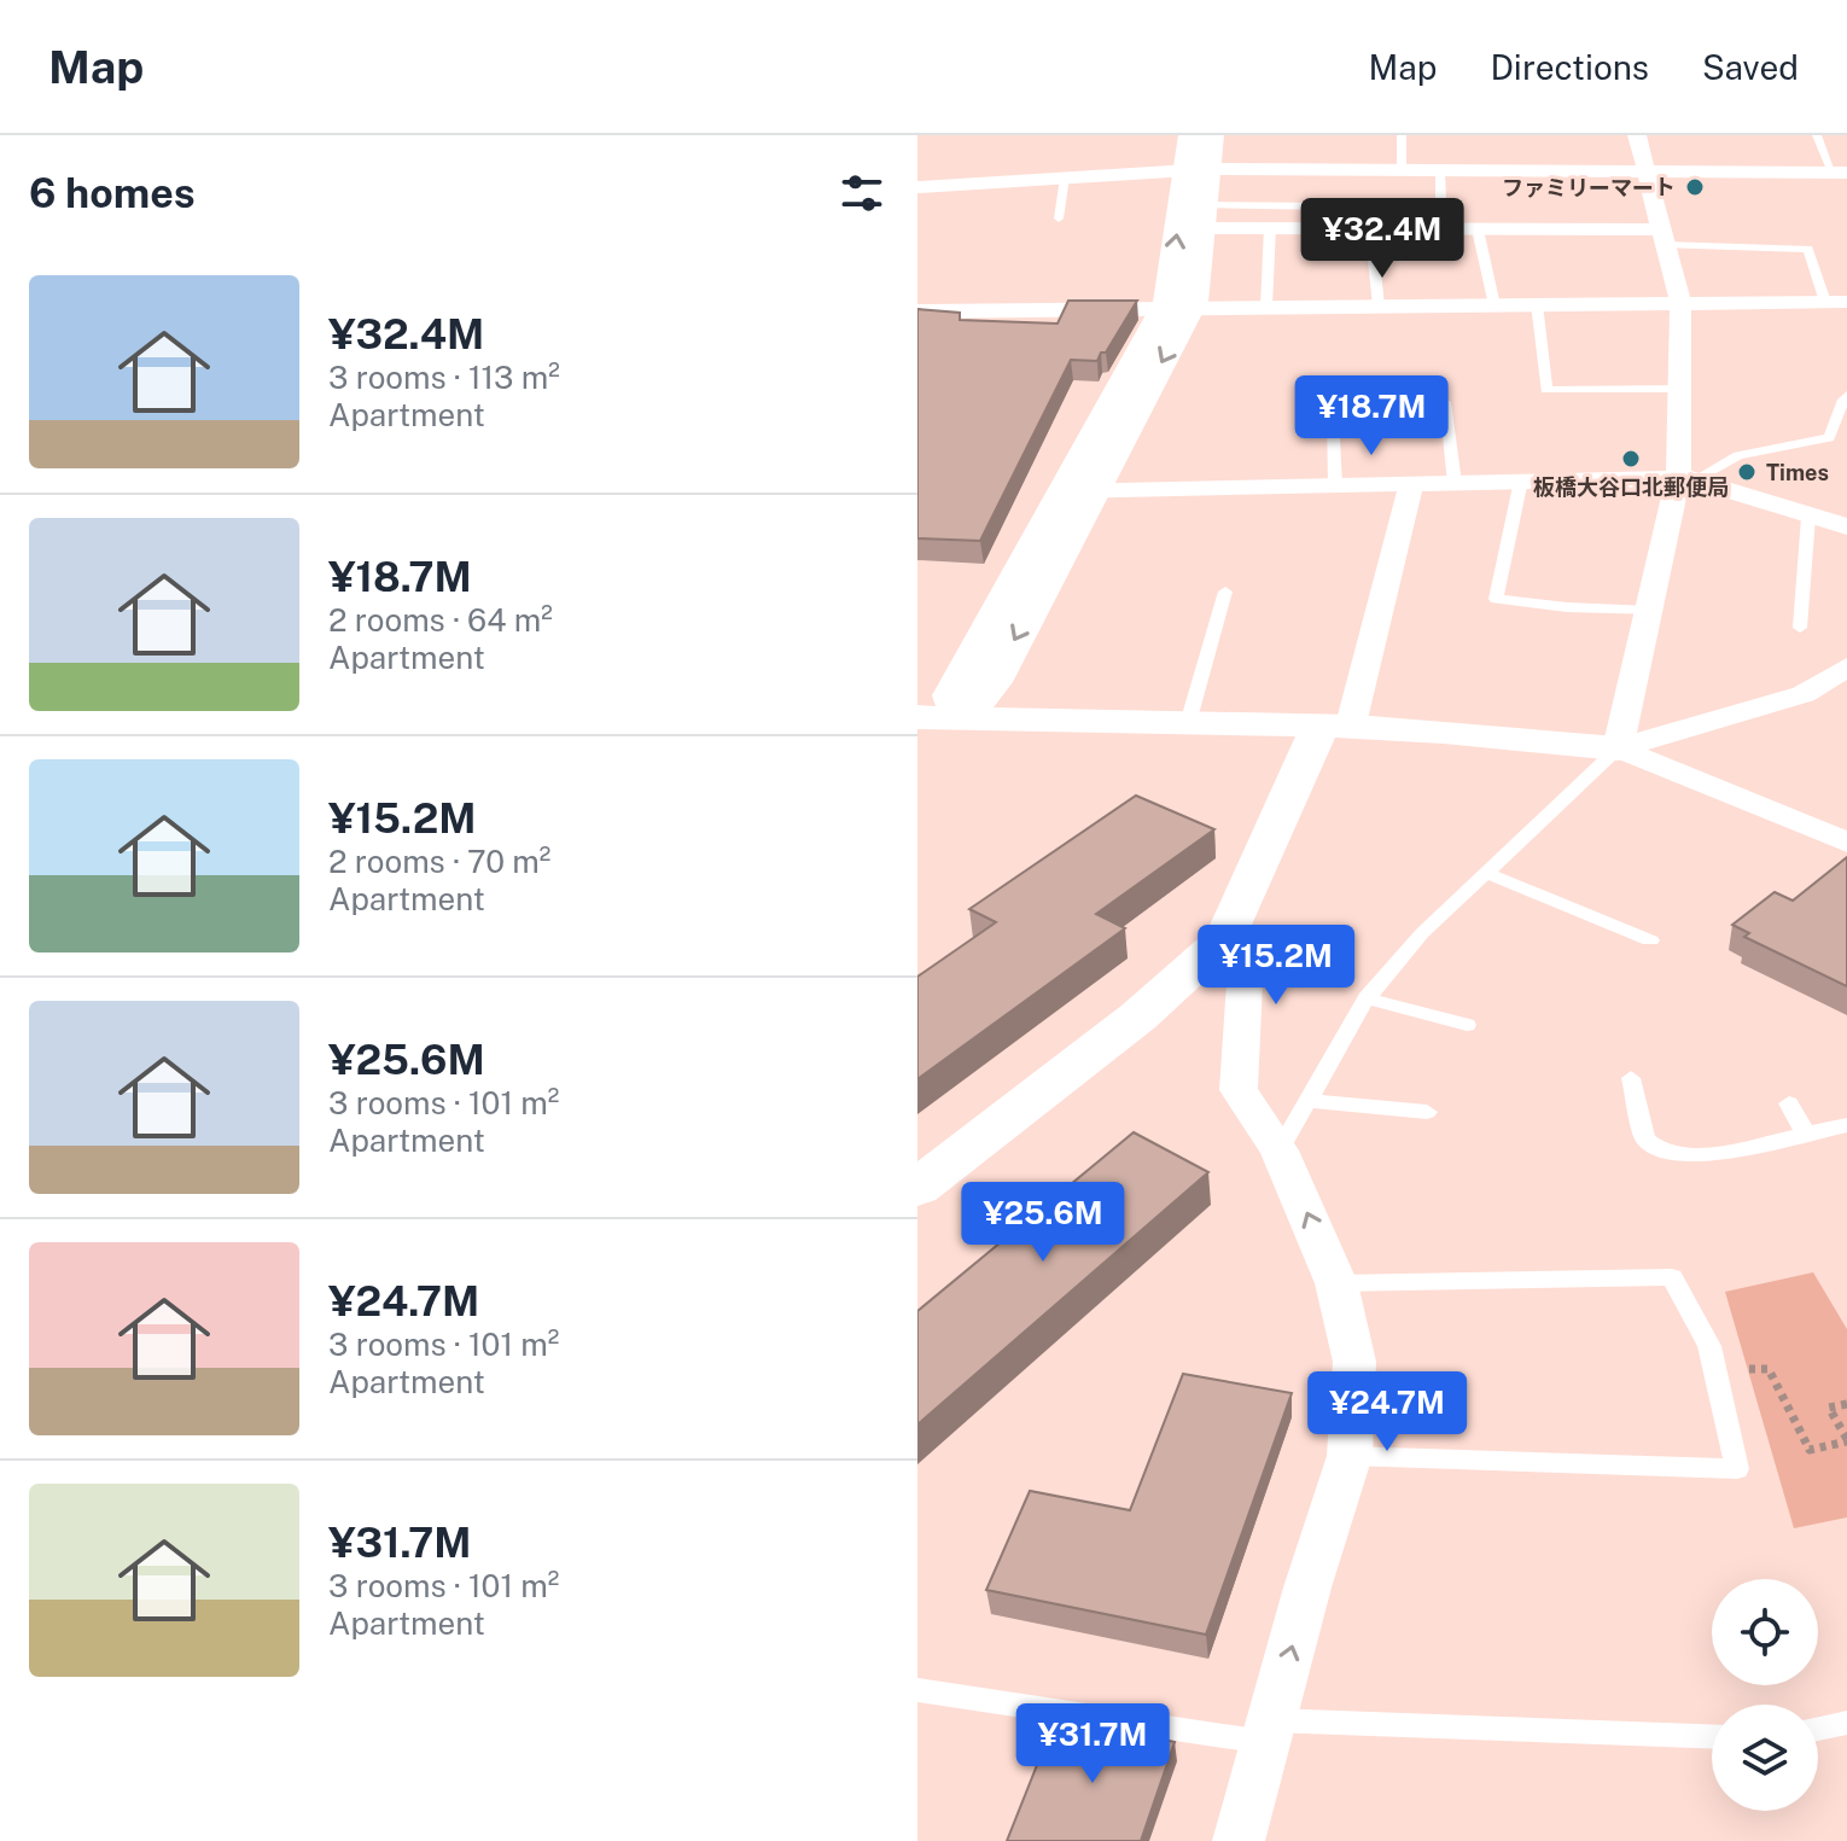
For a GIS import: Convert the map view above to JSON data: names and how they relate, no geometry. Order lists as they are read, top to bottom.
{
  "places": ["ファミリーマート", "板橋大谷口北郵便局", "Times"],
  "page": {
    "header": "Map",
    "nav": ["Map", "Directions", "Saved"],
    "heading": "6 homes",
    "price": [
      "¥32.4M",
      "¥18.7M",
      "¥15.2M",
      "¥25.6M",
      "¥24.7M",
      "¥31.7M"
    ],
    "list": [
      {
        "name": "¥32.4M",
        "note": "3 rooms · 113 m² · Apartment"
      },
      {
        "name": "¥18.7M",
        "note": "2 rooms · 64 m² · Apartment"
      },
      {
        "name": "¥15.2M",
        "note": "2 rooms · 70 m² · Apartment"
      },
      {
        "name": "¥25.6M",
        "note": "3 rooms · 101 m² · Apartment"
      },
      {
        "name": "¥24.7M",
        "note": "3 rooms · 101 m² · Apartment"
      },
      {
        "name": "¥31.7M",
        "note": "3 rooms · 101 m² · Apartment"
      }
    ]
  }
}
